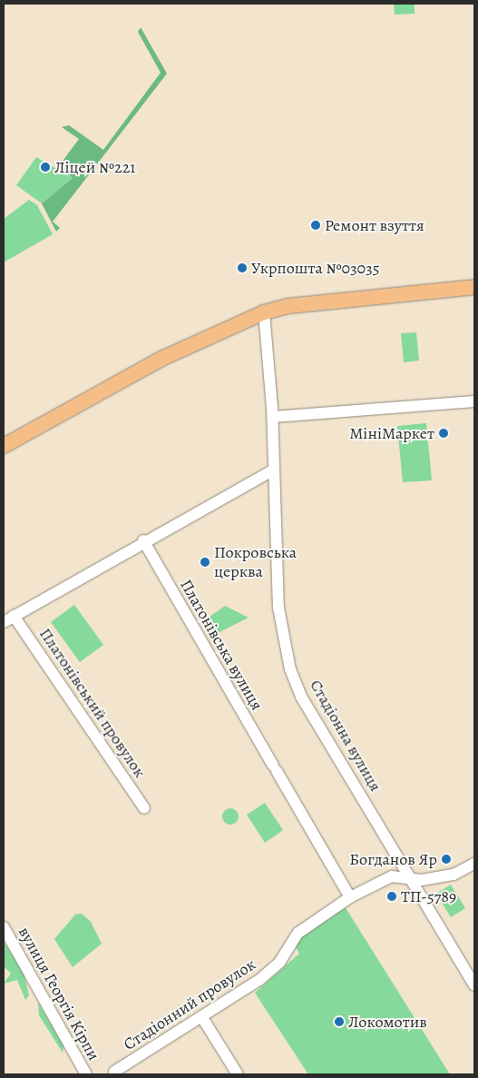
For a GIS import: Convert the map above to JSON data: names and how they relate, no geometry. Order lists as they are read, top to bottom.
{
  "streets": {
    "street": [
      "Платонівська вулиця",
      "Платонівський провулок",
      "Стадіонна вулиця",
      "вулиця Георгія Кірпи",
      "Стадіонний провулок"
    ]
  },
  "crossings": [
    ["Платонівська вулиця", "Стадіонний провулок"],
    ["Стадіонна вулиця", "Стадіонний провулок"]
  ],
  "places": [
    "Ліцей №221",
    "Ремонт взуття",
    "Укрпошта №03035",
    "МініМаркет",
    "Покровська церква",
    "Богданов Яр",
    "ТП-5789",
    "Локомотив"
  ]
}
